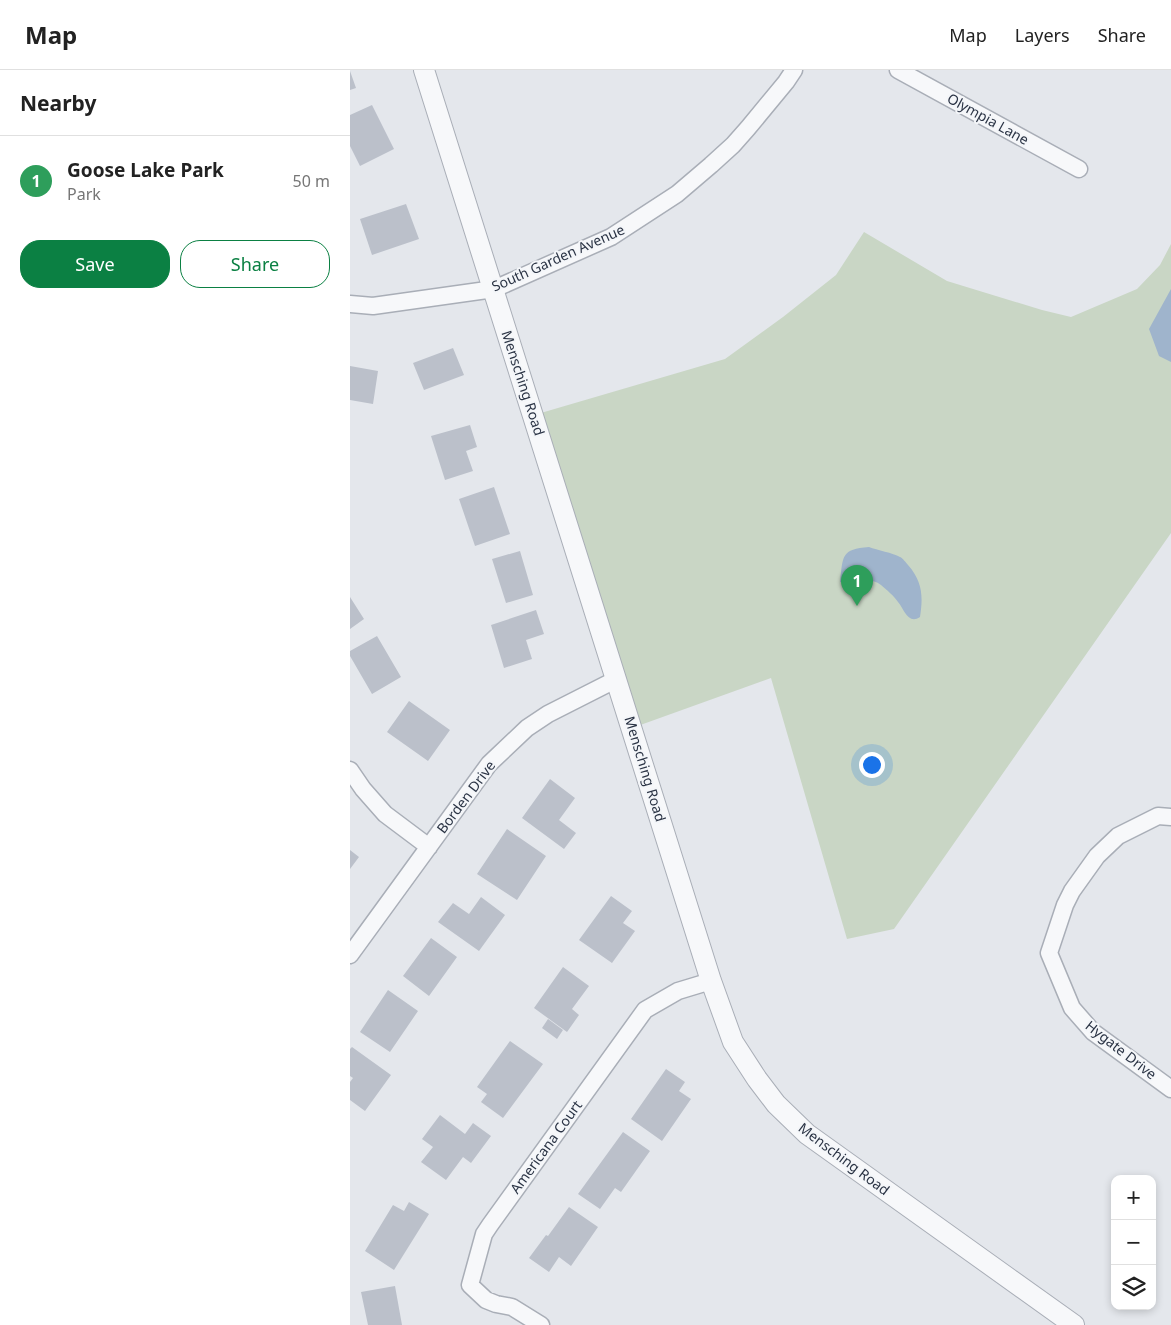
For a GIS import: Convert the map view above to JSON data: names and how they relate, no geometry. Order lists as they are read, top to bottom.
{
  "streets": {
    "street": [
      "Olympia Lane",
      "South Garden Avenue",
      "Mensching Road",
      "Borden Drive",
      "Hygate Drive",
      "Americana Court"
    ]
  },
  "crossings": [
    ["South Garden Avenue", "Mensching Road"],
    ["Mensching Road", "Borden Drive"],
    ["Mensching Road", "Americana Court"]
  ],
  "page": {
    "header": "Map",
    "nav": ["Map", "Layers", "Share"],
    "heading": "Nearby",
    "list": [
      {
        "mark": "1",
        "name": "Goose Lake Park",
        "note": "Park",
        "value": "50 m"
      }
    ],
    "buttons": ["Save", "Share"],
    "pins": "1",
    "map_buttons": ["+", "−"]
  }
}
